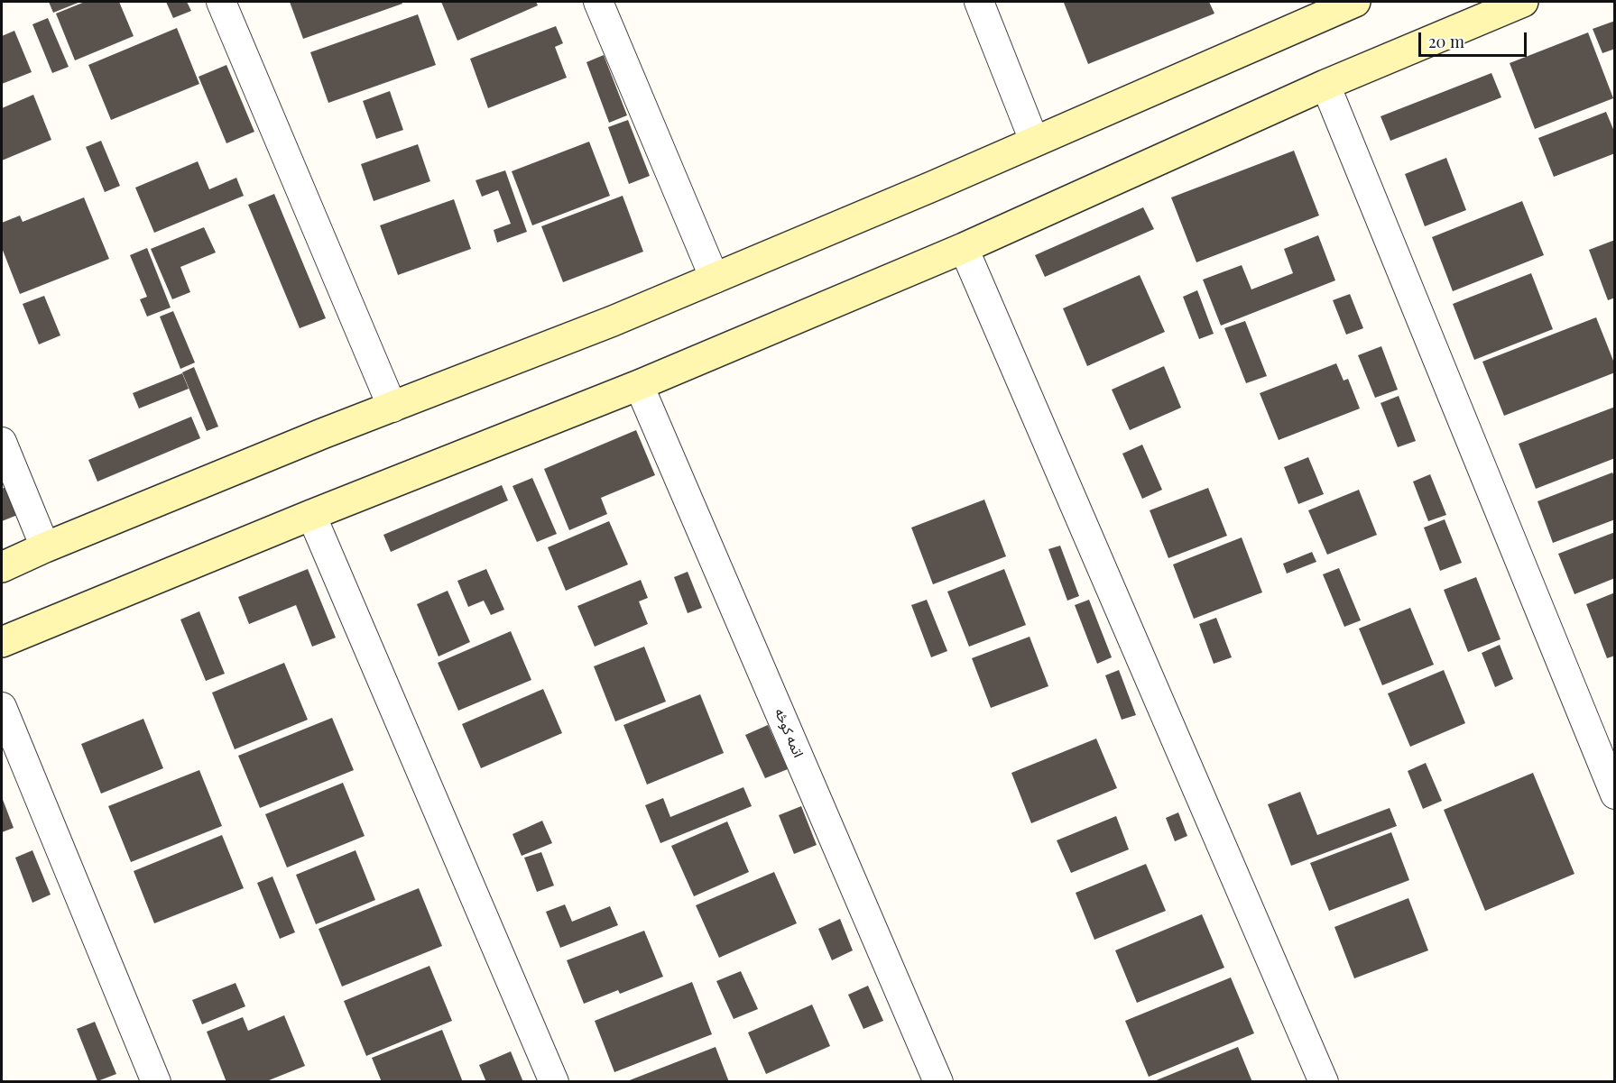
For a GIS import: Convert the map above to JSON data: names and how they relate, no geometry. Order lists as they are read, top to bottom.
{
  "streets": {
    "street": ["اتمه کوڅه"]
  },
  "scale_bar": "20 m"
}
